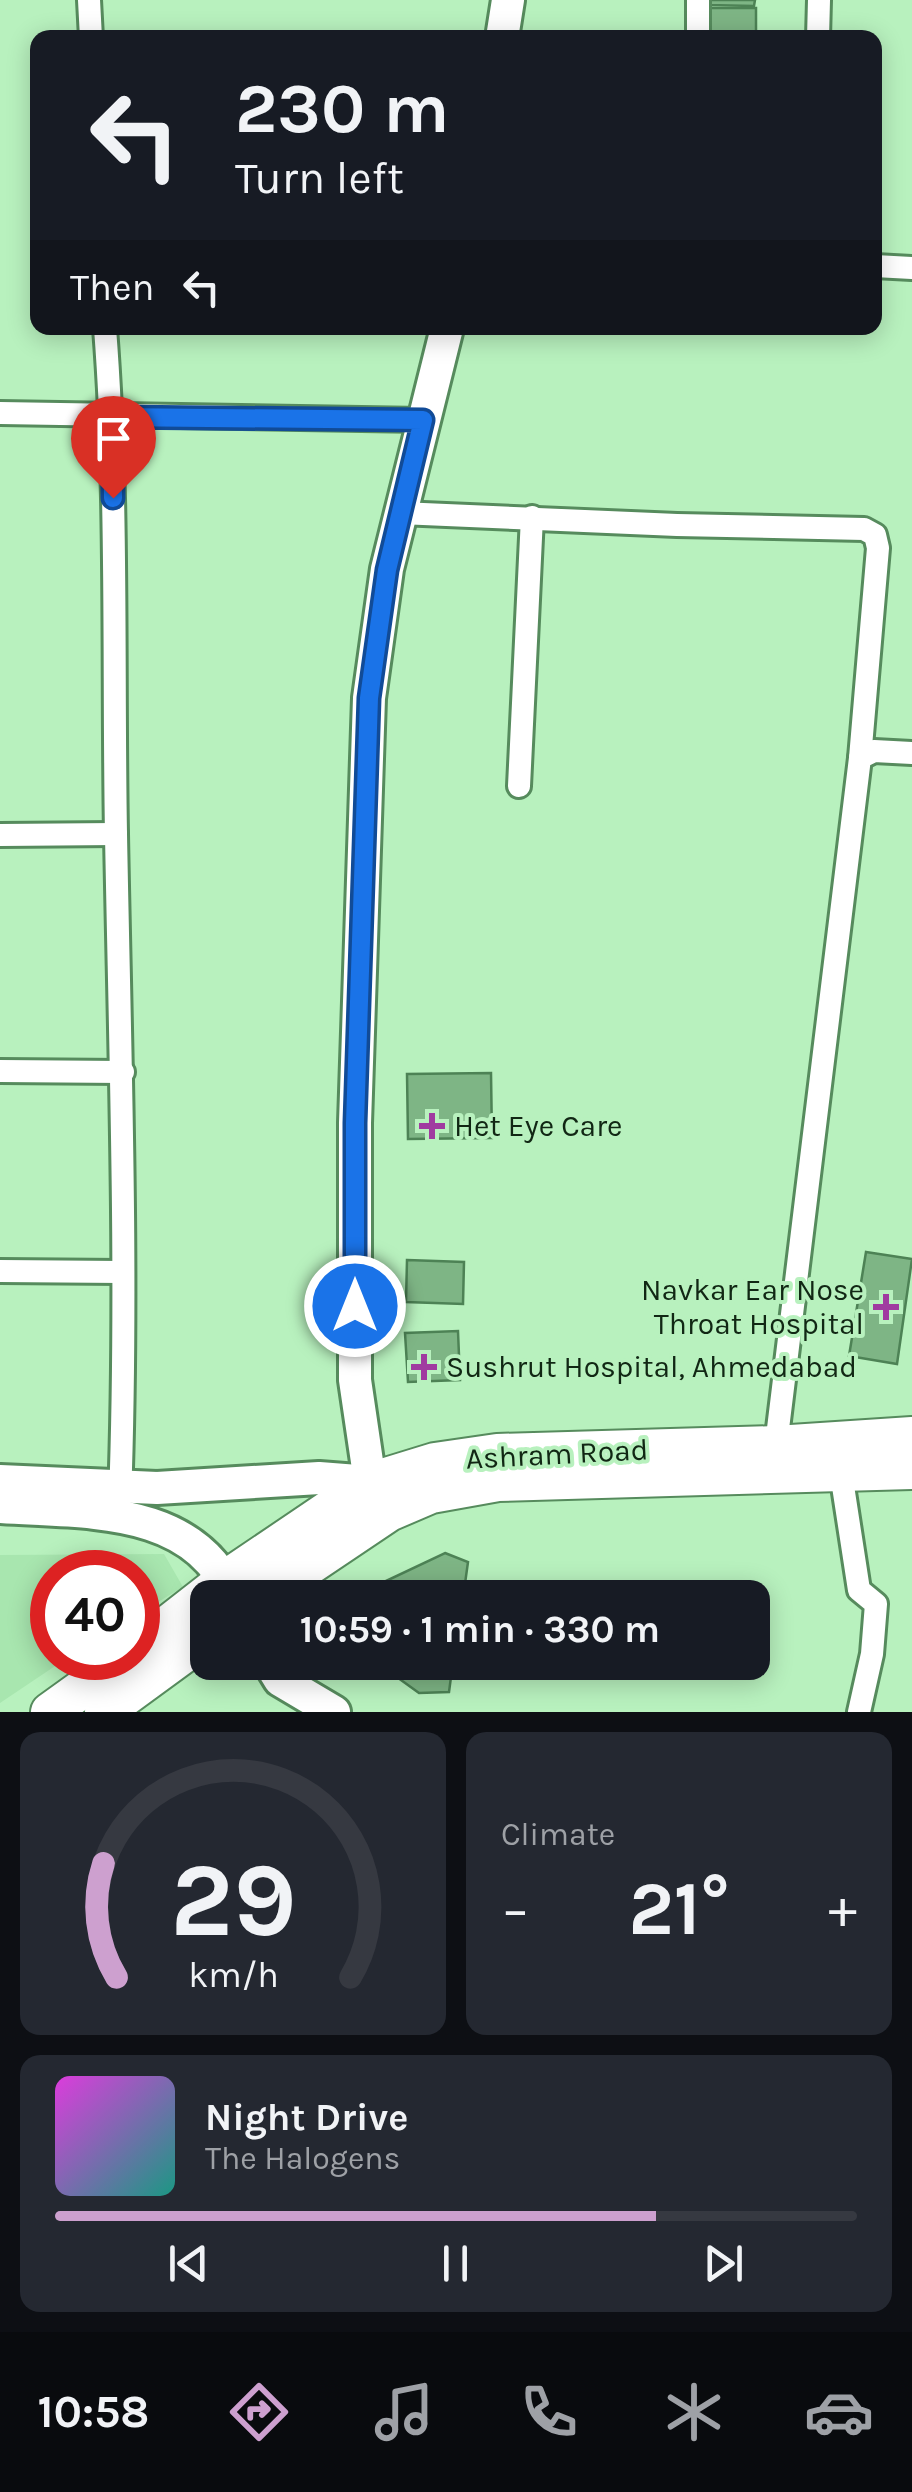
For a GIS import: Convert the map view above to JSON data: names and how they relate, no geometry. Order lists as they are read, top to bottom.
{
  "streets": {
    "main road": ["Ashram Road"]
  },
  "places": {
    "health": ["Het Eye Care", "Navkar Ear Nose Throat Hospital", "Sushrut Hospital, Ahmedabad"]
  },
  "page": {
    "turn": ["230 m", "Turn left"],
    "then": "Then",
    "limit": "40",
    "trip": "10:59 · 1 min · 330 m",
    "tile": "Climate",
    "heat": ["−", "21°", "+"],
    "song": ["Night Drive", "The Halogens"],
    "tabs": "10:58",
    "gauge": ["29", "km/h"]
  }
}
